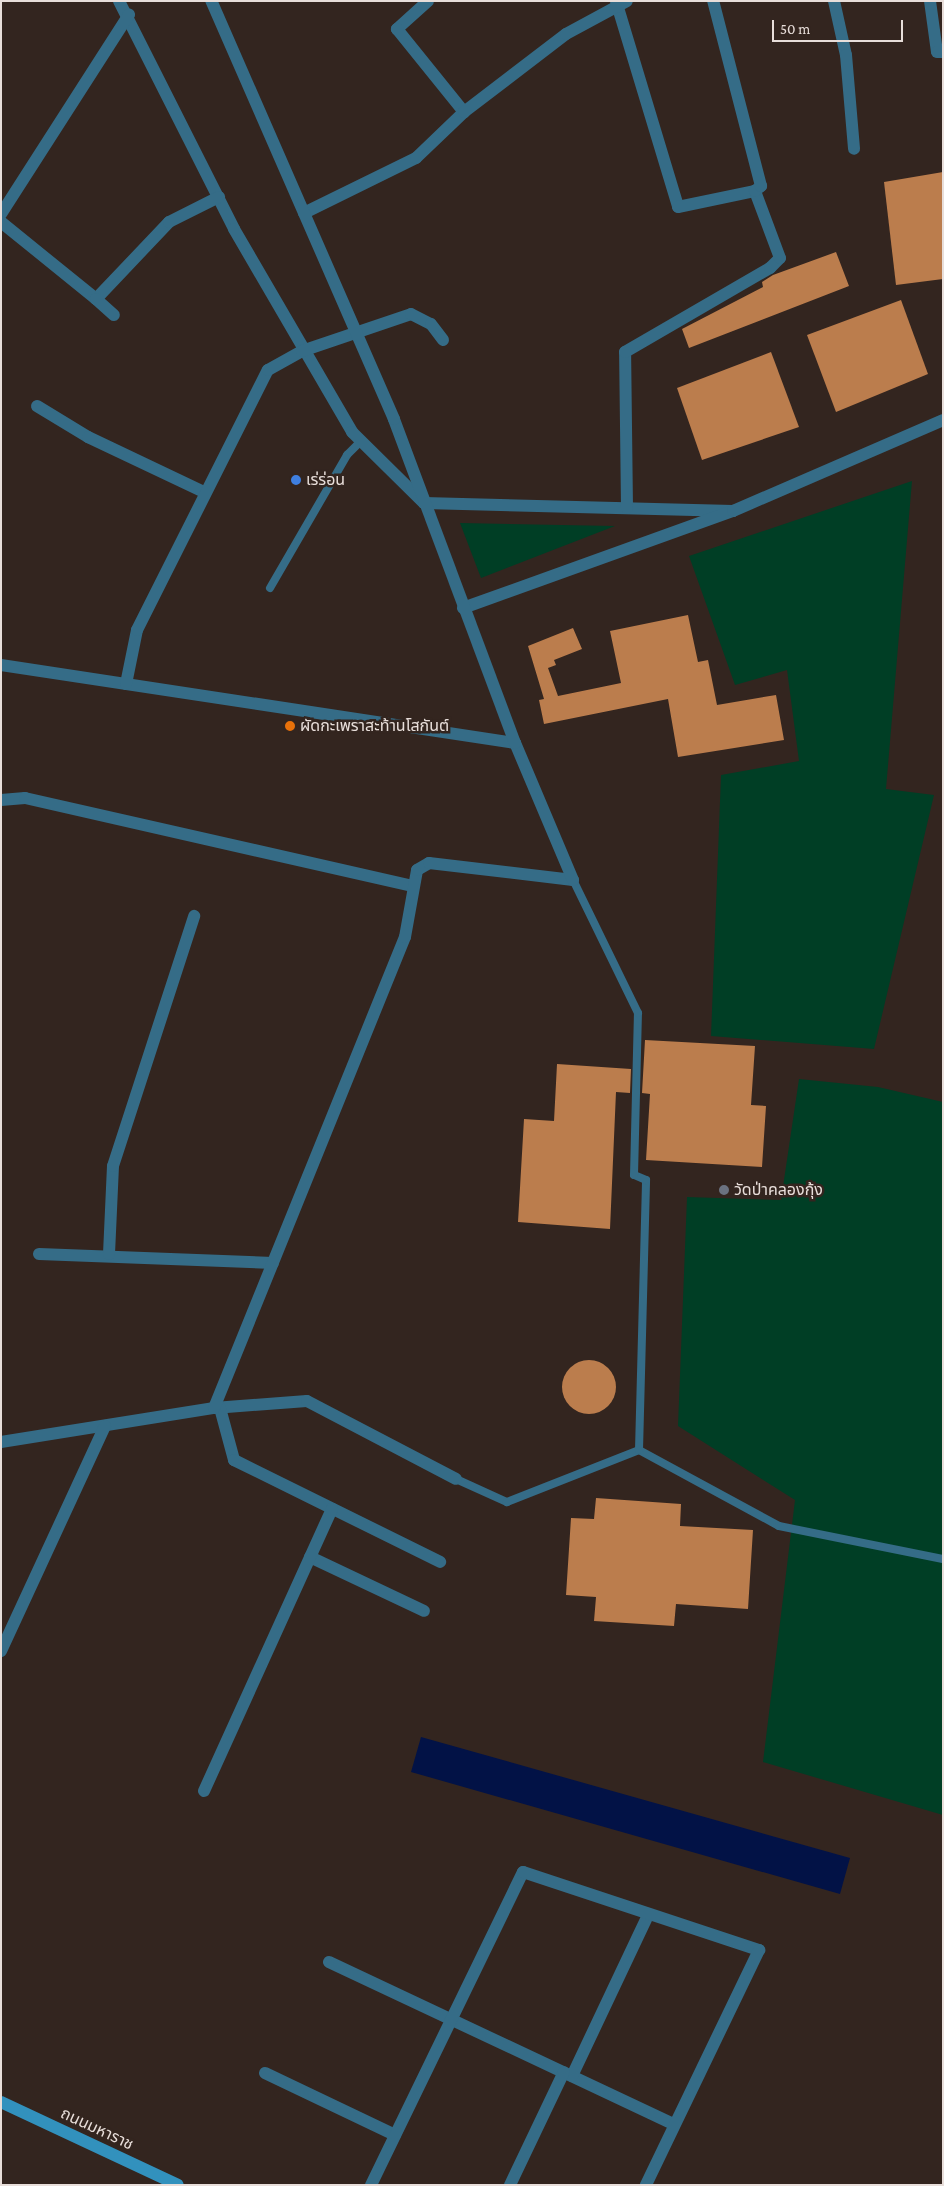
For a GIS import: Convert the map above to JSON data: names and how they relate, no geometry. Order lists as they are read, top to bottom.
{
  "streets": {
    "street": ["ถนนมหาราช"]
  },
  "places": ["เร่ร่อน", "ผัดกะเพราสะท้านโสกันต์", "วัดป่าคลองกุ้ง"],
  "scale_bar": "50 m"
}
